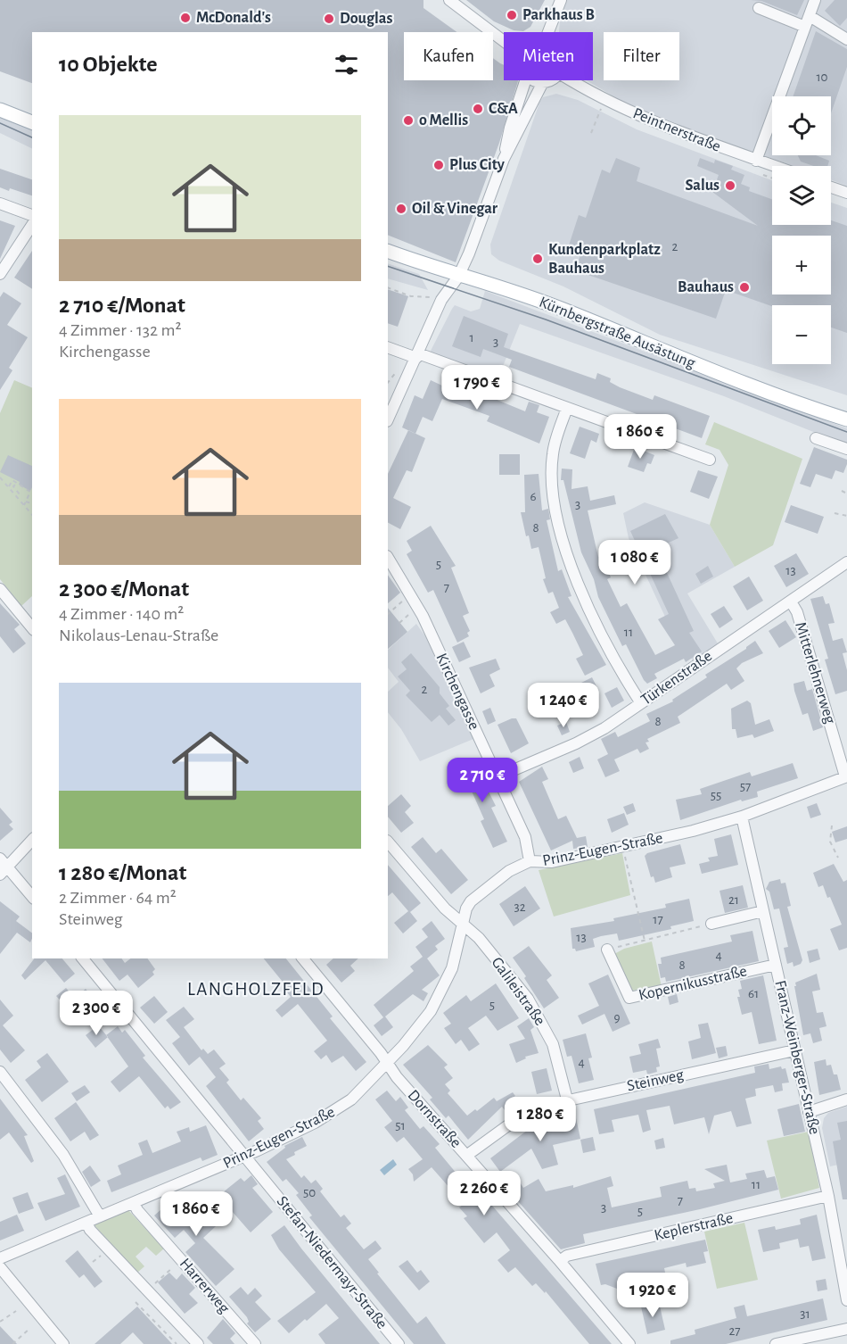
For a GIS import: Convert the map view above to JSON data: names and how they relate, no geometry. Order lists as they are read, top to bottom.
{
  "streets": {
    "main road": ["Kürnbergstraße Ausästung"],
    "street": [
      "Peintnerstraße",
      "Mitterlehnerweg",
      "Türkenstraße",
      "Kirchengasse",
      "Prinz-Eugen-Straße",
      "Kopernikusstraße",
      "Galileistraße",
      "Franz-Weinberger-Straße",
      "Steinweg",
      "Dornstraße",
      "Keplerstraße",
      "Stefan-Niedermayr-Straße",
      "Harrerweg"
    ]
  },
  "crossings": [
    ["Mitterlehnerweg", "Türkenstraße"],
    ["Mitterlehnerweg", "Prinz-Eugen-Straße"],
    ["Türkenstraße", "Kirchengasse"],
    ["Kirchengasse", "Prinz-Eugen-Straße"],
    ["Prinz-Eugen-Straße", "Galileistraße"],
    ["Prinz-Eugen-Straße", "Franz-Weinberger-Straße"],
    ["Prinz-Eugen-Straße", "Dornstraße"],
    ["Prinz-Eugen-Straße", "Stefan-Niedermayr-Straße"],
    ["Prinz-Eugen-Straße", "Harrerweg"],
    ["Kopernikusstraße", "Franz-Weinberger-Straße"],
    ["Galileistraße", "Steinweg"],
    ["Franz-Weinberger-Straße", "Steinweg"],
    ["Franz-Weinberger-Straße", "Keplerstraße"],
    ["Steinweg", "Dornstraße"],
    ["Dornstraße", "Keplerstraße"]
  ],
  "districts": ["LANGHOLZFELD"],
  "places": [
    "Parkhaus B",
    "McDonald's",
    "Douglas",
    "C&A",
    "o Mellis",
    "Plus City",
    "Salus",
    "Oil & Vinegar",
    "Kundenparkplatz Bauhaus",
    "Bauhaus"
  ],
  "house_numbers": [
    "10",
    "2",
    "1",
    "3",
    "6",
    "3",
    "8",
    "5",
    "13",
    "7",
    "11",
    "2",
    "8",
    "57",
    "55",
    "21",
    "32",
    "17",
    "13",
    "4",
    "8",
    "61",
    "5",
    "9",
    "4",
    "51",
    "11",
    "50",
    "7",
    "3",
    "5",
    "31",
    "27"
  ],
  "page": {
    "chip": ["Kaufen", "Mieten", "Filter"],
    "heading": "10 Objekte",
    "map_buttons": ["+", "−"],
    "list": [
      {
        "name": "2 710 €/Monat",
        "note": "4 Zimmer · 132 m² · Kirchengasse"
      },
      {
        "name": "2 300 €/Monat",
        "note": "4 Zimmer · 140 m² · Nikolaus-Lenau-Straße"
      },
      {
        "name": "1 280 €/Monat",
        "note": "2 Zimmer · 64 m² · Steinweg"
      }
    ],
    "price": [
      "1 790 €",
      "1 860 €",
      "1 080 €",
      "1 240 €",
      "2 710 €",
      "2 300 €",
      "1 280 €",
      "2 260 €",
      "1 860 €",
      "1 920 €"
    ]
  }
}
